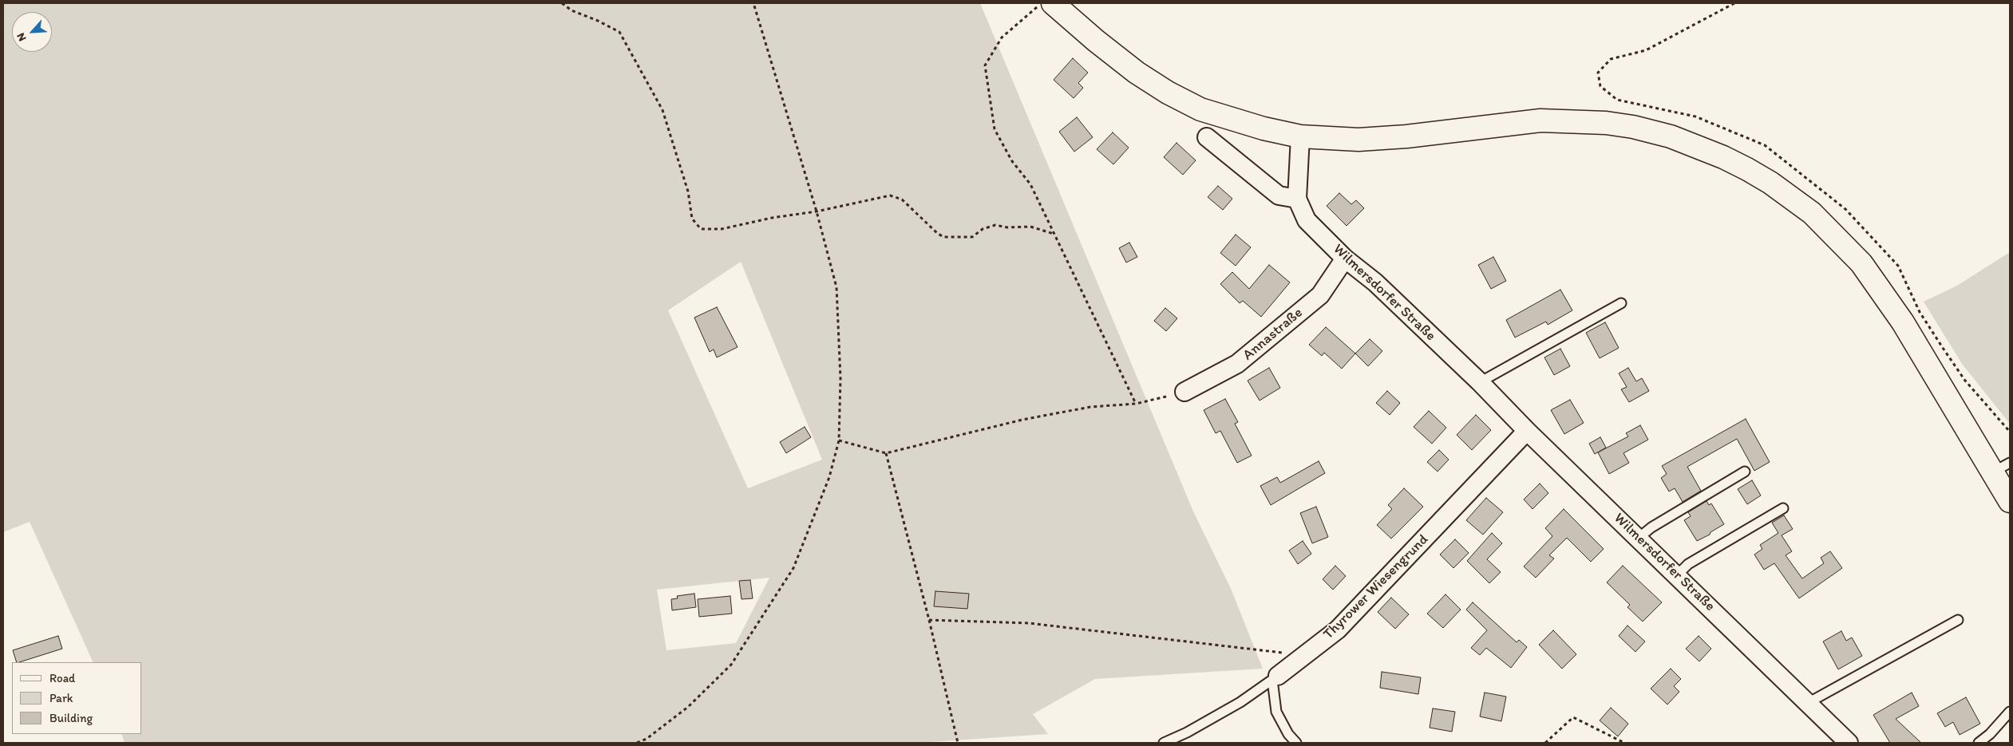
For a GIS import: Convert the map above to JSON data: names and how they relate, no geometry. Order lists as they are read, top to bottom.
{
  "streets": {
    "street": ["Wilmersdorfer Straße", "Annastraße", "Thyrower Wiesengrund"]
  },
  "crossings": [
    ["Wilmersdorfer Straße", "Annastraße"],
    ["Wilmersdorfer Straße", "Thyrower Wiesengrund"]
  ],
  "legend": ["Road", "Park", "Building"],
  "north": "bottom left"
}
